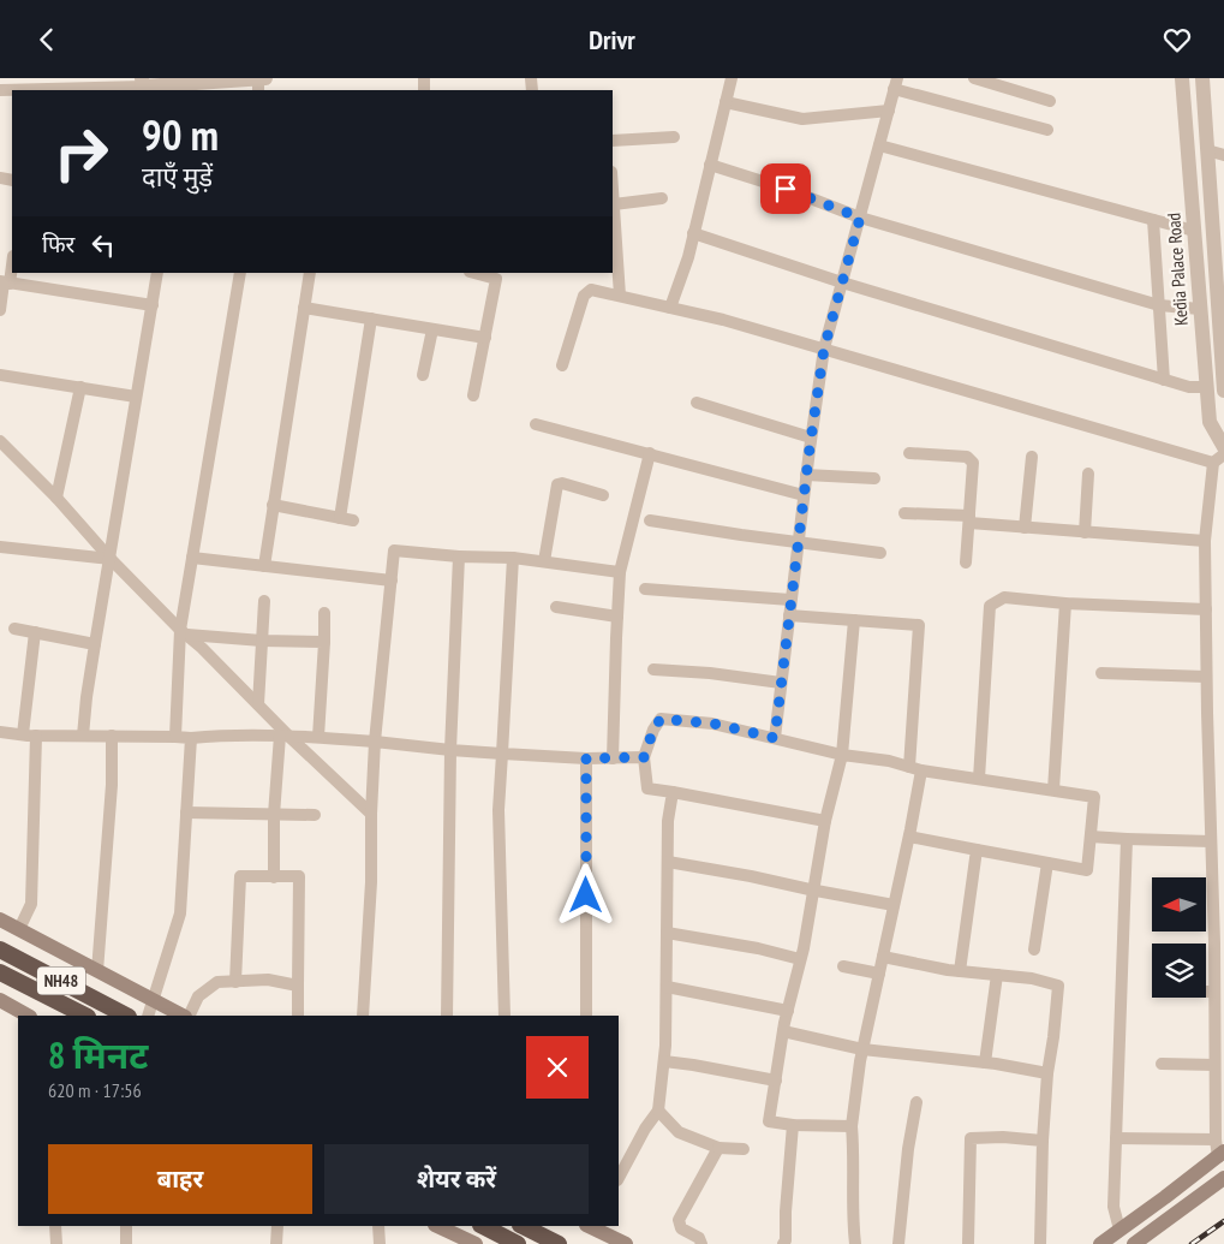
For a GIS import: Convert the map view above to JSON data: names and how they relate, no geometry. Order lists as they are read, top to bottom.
{
  "streets": {
    "highway": ["NH48"],
    "street": ["Kedia Palace Road"]
  },
  "north": "left",
  "page": {
    "header": "Drivr",
    "turn": ["90 m", "दाएँ मुड़ें"],
    "then": "फिर",
    "heading": ["8 मिनट", "620 m · 17:56"],
    "buttons": ["बाहर", "शेयर करें"]
  }
}
